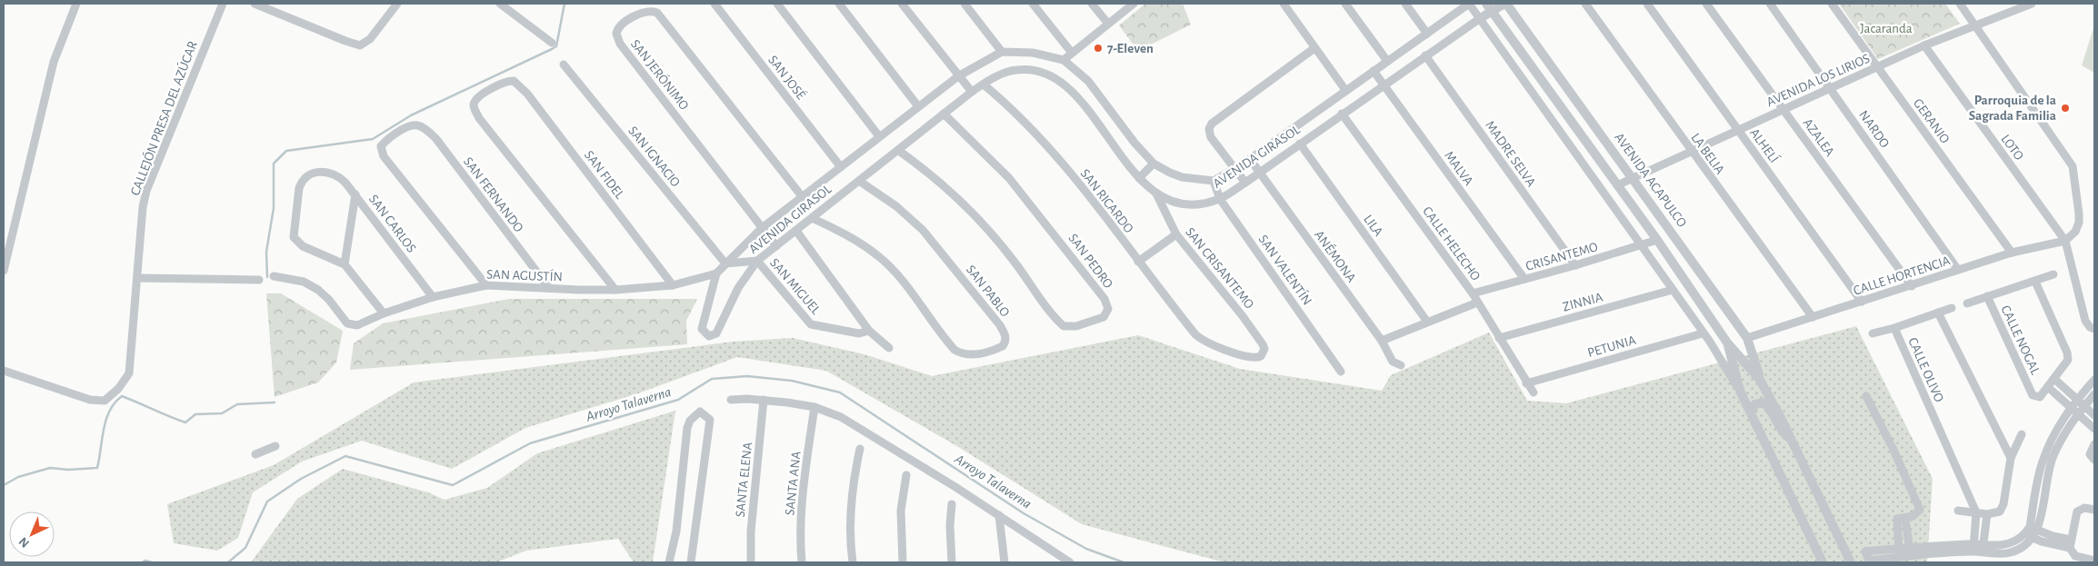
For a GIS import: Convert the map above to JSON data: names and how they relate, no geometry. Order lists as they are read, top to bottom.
{
  "streets": {
    "street": [
      "SAN JERÓNIMO",
      "SAN JOSÉ",
      "AVENIDA LOS LIRIOS",
      "CALLEJÓN PRESA DEL AZÚCAR",
      "GERANIO",
      "NARDO",
      "AZALEA",
      "ALHELÍ",
      "LOTO",
      "MADRE SELVA",
      "LA BELIA",
      "SAN IGNACIO",
      "AVENIDA GIRASOL",
      "MALVA",
      "SAN FIDEL",
      "AVENIDA ACAPULCO",
      "SAN FERNANDO",
      "SAN RICARDO",
      "SAN CARLOS",
      "LILA",
      "CALLE HELECHO",
      "ANÉMONA",
      "CRISANTEMO",
      "SAN PEDRO",
      "SAN CRISANTEMO",
      "SAN VALENTÍN",
      "SAN AGUSTÍN",
      "CALLE HORTENCIA",
      "SAN MIGUEL",
      "SAN PABLO",
      "ZINNIA",
      "CALLE NOGAL",
      "PETUNIA",
      "CALLE OLIVO",
      "SANTA ELENA",
      "SANTA ANA"
    ]
  },
  "crossings": [
    ["SAN JERÓNIMO", "AVENIDA GIRASOL"],
    ["SAN JOSÉ", "AVENIDA GIRASOL"],
    ["AVENIDA LOS LIRIOS", "GERANIO"],
    ["AVENIDA LOS LIRIOS", "NARDO"],
    ["AVENIDA LOS LIRIOS", "AZALEA"],
    ["AVENIDA LOS LIRIOS", "ALHELÍ"],
    ["AVENIDA LOS LIRIOS", "LOTO"],
    ["AVENIDA LOS LIRIOS", "LA BELIA"],
    ["AVENIDA LOS LIRIOS", "AVENIDA ACAPULCO"],
    ["GERANIO", "CALLE HORTENCIA"],
    ["NARDO", "CALLE HORTENCIA"],
    ["AZALEA", "CALLE HORTENCIA"],
    ["ALHELÍ", "CALLE HORTENCIA"],
    ["LOTO", "CALLE HORTENCIA"],
    ["MADRE SELVA", "AVENIDA GIRASOL"],
    ["MADRE SELVA", "CRISANTEMO"],
    ["LA BELIA", "CALLE HORTENCIA"],
    ["SAN IGNACIO", "AVENIDA GIRASOL"],
    ["AVENIDA GIRASOL", "MALVA"],
    ["AVENIDA GIRASOL", "AVENIDA ACAPULCO"],
    ["AVENIDA GIRASOL", "SAN RICARDO"],
    ["AVENIDA GIRASOL", "LILA"],
    ["AVENIDA GIRASOL", "CALLE HELECHO"],
    ["AVENIDA GIRASOL", "ANÉMONA"],
    ["AVENIDA GIRASOL", "SAN PEDRO"],
    ["AVENIDA GIRASOL", "SAN CRISANTEMO"],
    ["AVENIDA GIRASOL", "SAN VALENTÍN"],
    ["AVENIDA GIRASOL", "SAN AGUSTÍN"],
    ["AVENIDA GIRASOL", "SAN MIGUEL"],
    ["AVENIDA GIRASOL", "SAN PABLO"],
    ["MALVA", "CRISANTEMO"],
    ["SAN FIDEL", "SAN AGUSTÍN"],
    ["AVENIDA ACAPULCO", "CALLE HORTENCIA"],
    ["SAN FERNANDO", "SAN AGUSTÍN"],
    ["SAN RICARDO", "SAN CRISANTEMO"],
    ["SAN CARLOS", "SAN AGUSTÍN"],
    ["CALLE HELECHO", "CRISANTEMO"],
    ["CALLE HELECHO", "ZINNIA"],
    ["CALLE HELECHO", "PETUNIA"]
  ],
  "water": ["Arroyo Talaverna"],
  "parks": ["Jacaranda"],
  "places": ["7-Eleven", "Parroquia de la Sagrada Familia"],
  "north": "bottom left"
}
